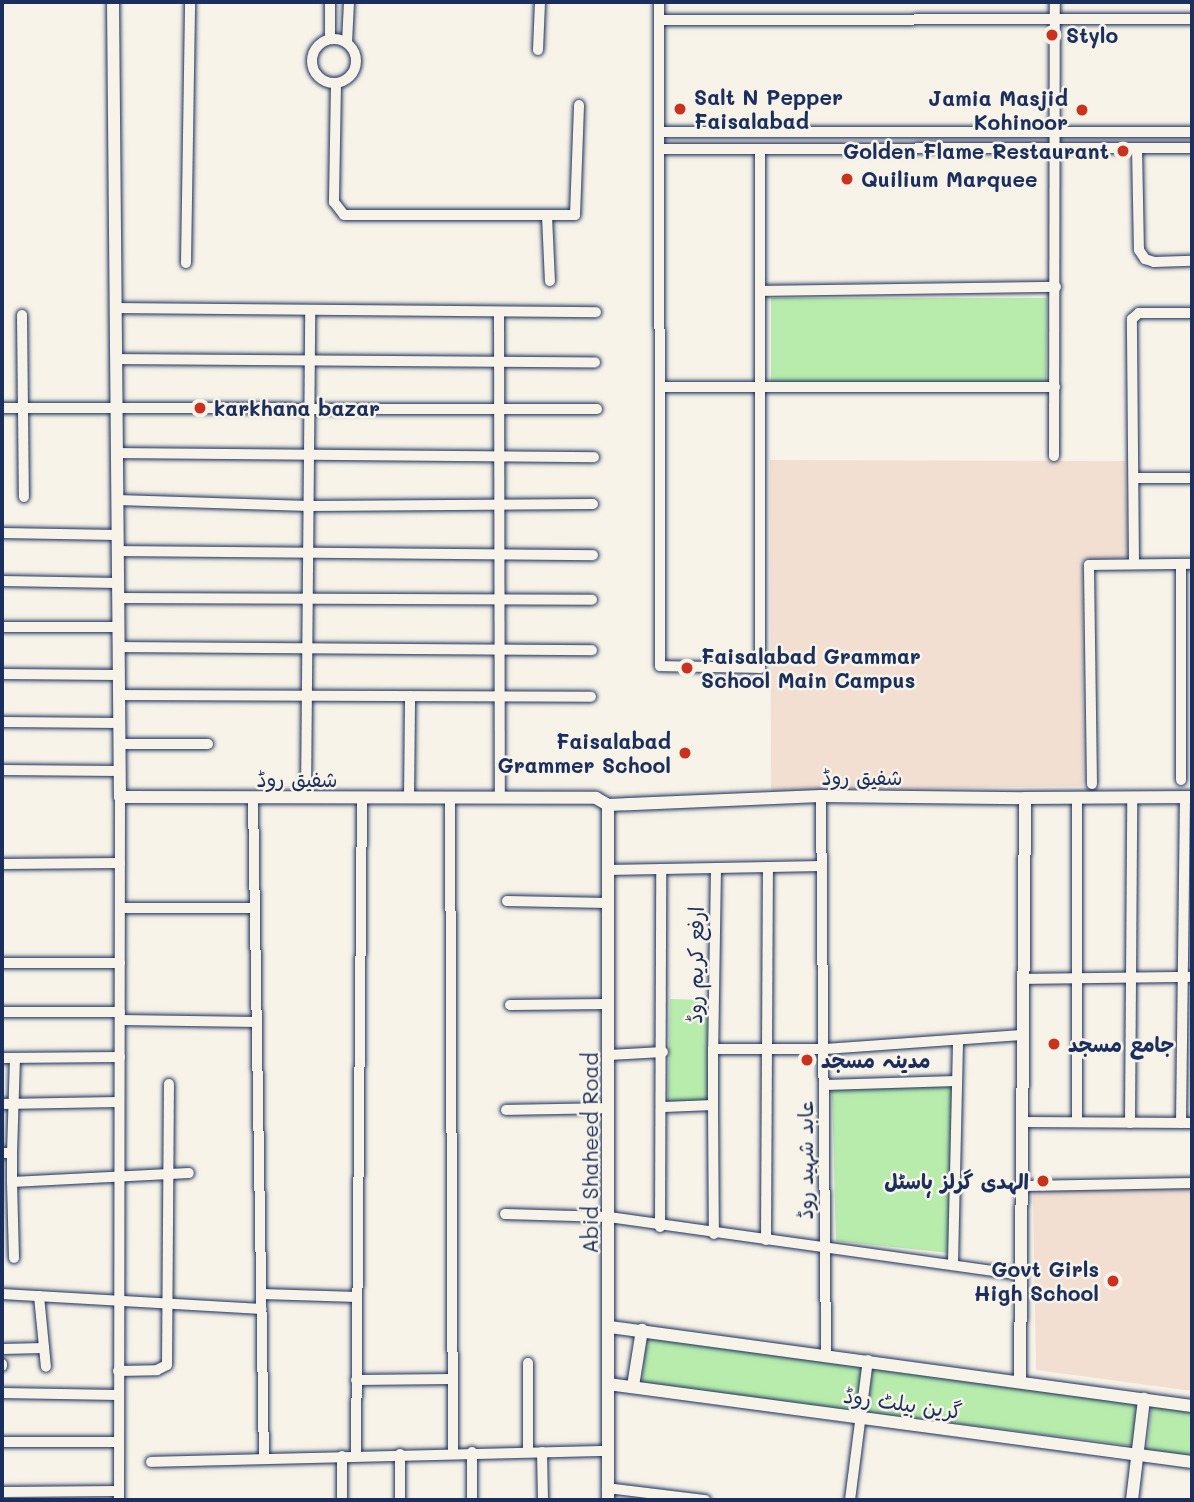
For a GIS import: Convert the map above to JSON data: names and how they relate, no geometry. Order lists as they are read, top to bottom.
{
  "streets": {
    "street": [
      "شفیق روڈ",
      "ارفع کریم روڈ",
      "Abid Shaheed Road",
      "عابد شہید روڈ",
      "گرین بیلٹ روڈ"
    ]
  },
  "crossings": [
    ["شفیق روڈ", "Abid Shaheed Road"],
    ["شفیق روڈ", "عابد شہید روڈ"],
    ["ارفع کریم روڈ", "عابد شہید روڈ"],
    ["Abid Shaheed Road", "گرین بیلٹ روڈ"],
    ["عابد شہید روڈ", "گرین بیلٹ روڈ"]
  ],
  "places": [
    "Stylo",
    "Salt N Pepper Faisalabad",
    "Jamia Masjid Kohinoor",
    "Golden Flame Restaurant",
    "Quilium Marquee",
    "karkhana bazar",
    "Faisalabad Grammar School Main Campus",
    "Faisalabad Grammer School",
    "جامع مسجد",
    "مدینہ مسجد",
    "الہدی گرلز ہاسٹل",
    "Govt Girls High School"
  ]
}
